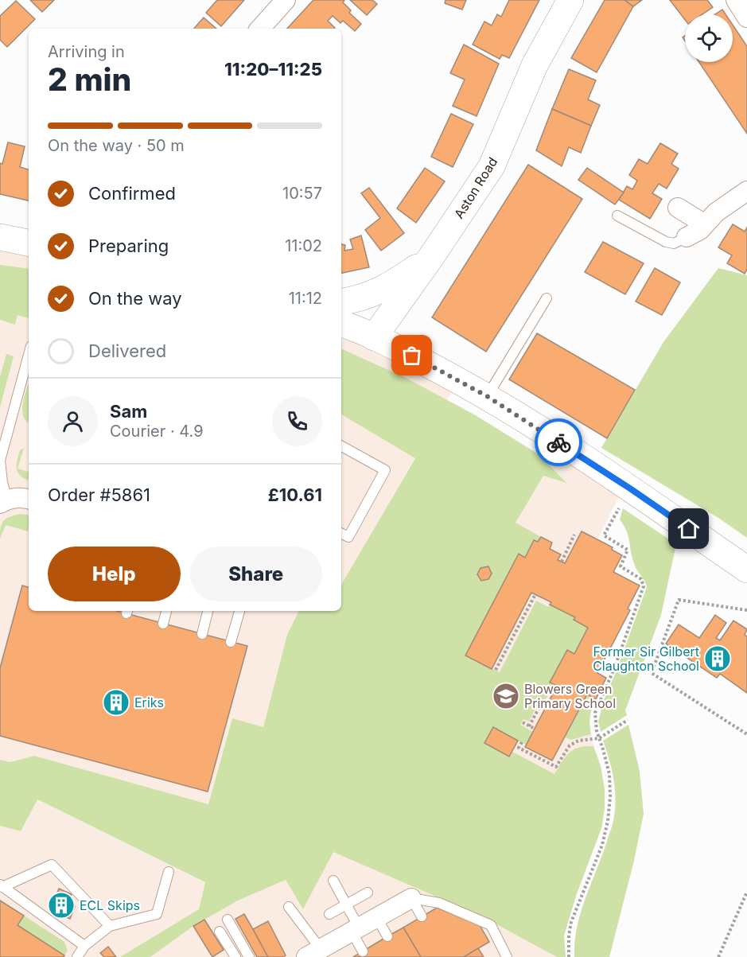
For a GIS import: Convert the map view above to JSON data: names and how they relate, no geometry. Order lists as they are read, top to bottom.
{
  "streets": {
    "main road": ["Aston Road"]
  },
  "places": {
    "building": ["Former Sir Gilbert Claughton School", "Eriks", "ECL Skips"],
    "school or university": ["Blowers Green Primary School"]
  },
  "page": {
    "heading": ["2 min", "Arriving in", "11:20–11:25"],
    "panel": [
      "Sam",
      "Courier · 4.9",
      "Order #5861",
      "£10.61"
    ],
    "bar": "On the way · 50 m",
    "list": [
      ["Confirmed", "10:57"],
      ["Preparing", "11:02"],
      ["On the way", "11:12"],
      "Delivered"
    ],
    "buttons": ["Help", "Share"]
  }
}
